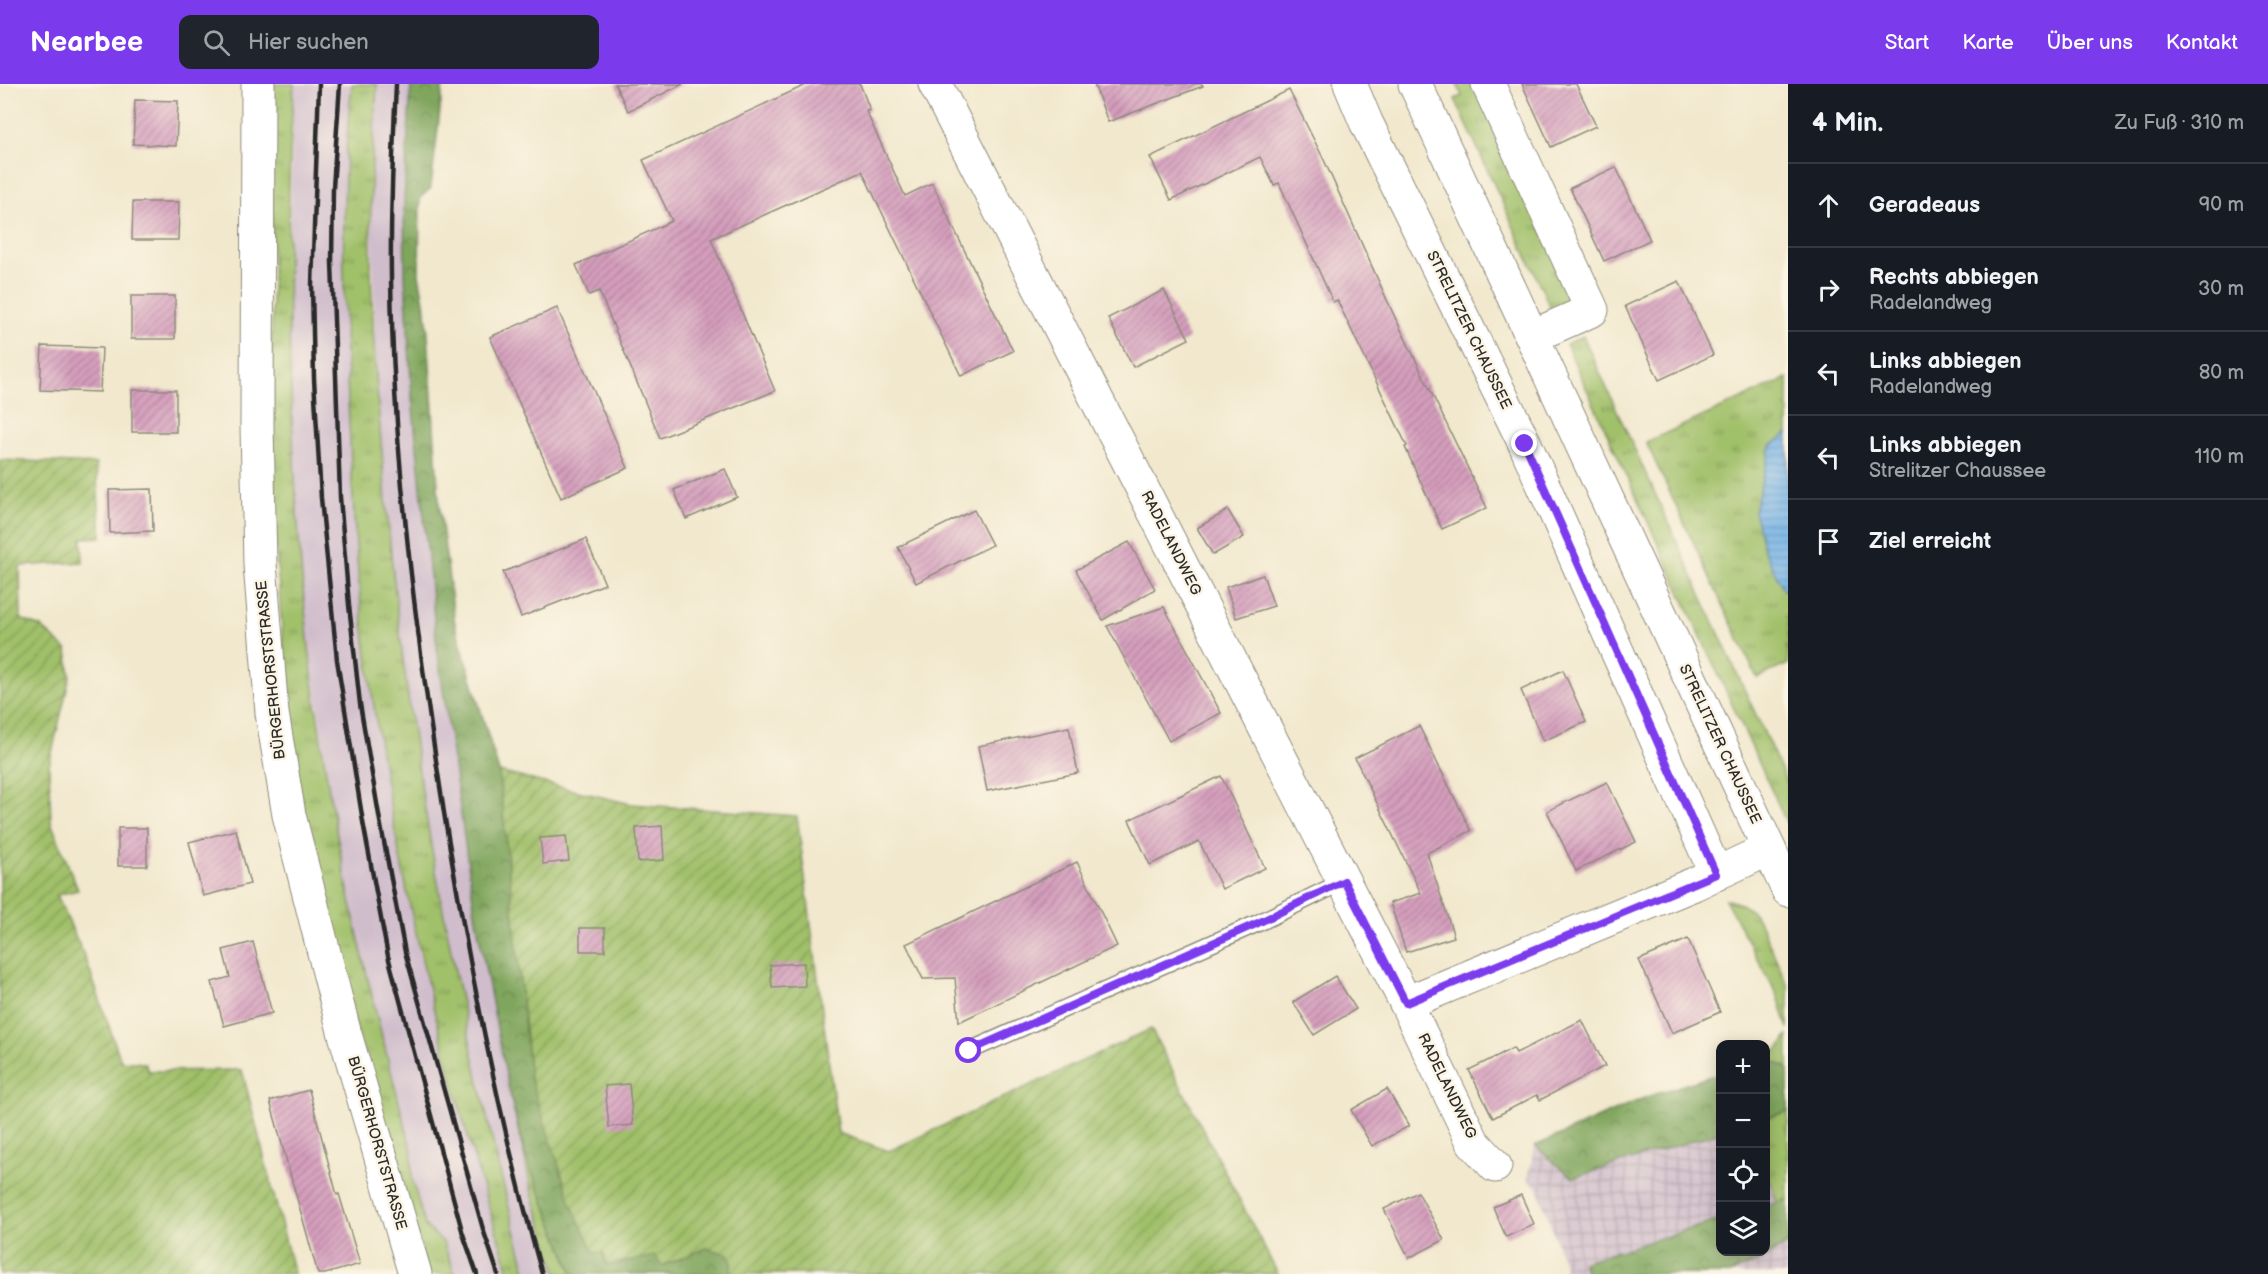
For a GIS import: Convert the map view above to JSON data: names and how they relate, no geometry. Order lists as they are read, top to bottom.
{
  "streets": {
    "street": ["STRELITZER CHAUSSEE", "RADELANDWEG", "BÜRGERHORSTSTRASSE"]
  },
  "page": {
    "header": "Nearbee",
    "search": "Hier suchen",
    "nav": [
      "Start",
      "Karte",
      "Über uns",
      "Kontakt"
    ],
    "heading": ["4 Min.", "Zu Fuß · 310 m"],
    "list": [
      ["Geradeaus", "90 m"],
      ["Rechts abbiegen", "Radelandweg", "30 m"],
      ["Links abbiegen", "Radelandweg", "80 m"],
      ["Links abbiegen", "Strelitzer Chaussee", "110 m"],
      "Ziel erreicht"
    ],
    "map_buttons": ["+", "−"]
  }
}
